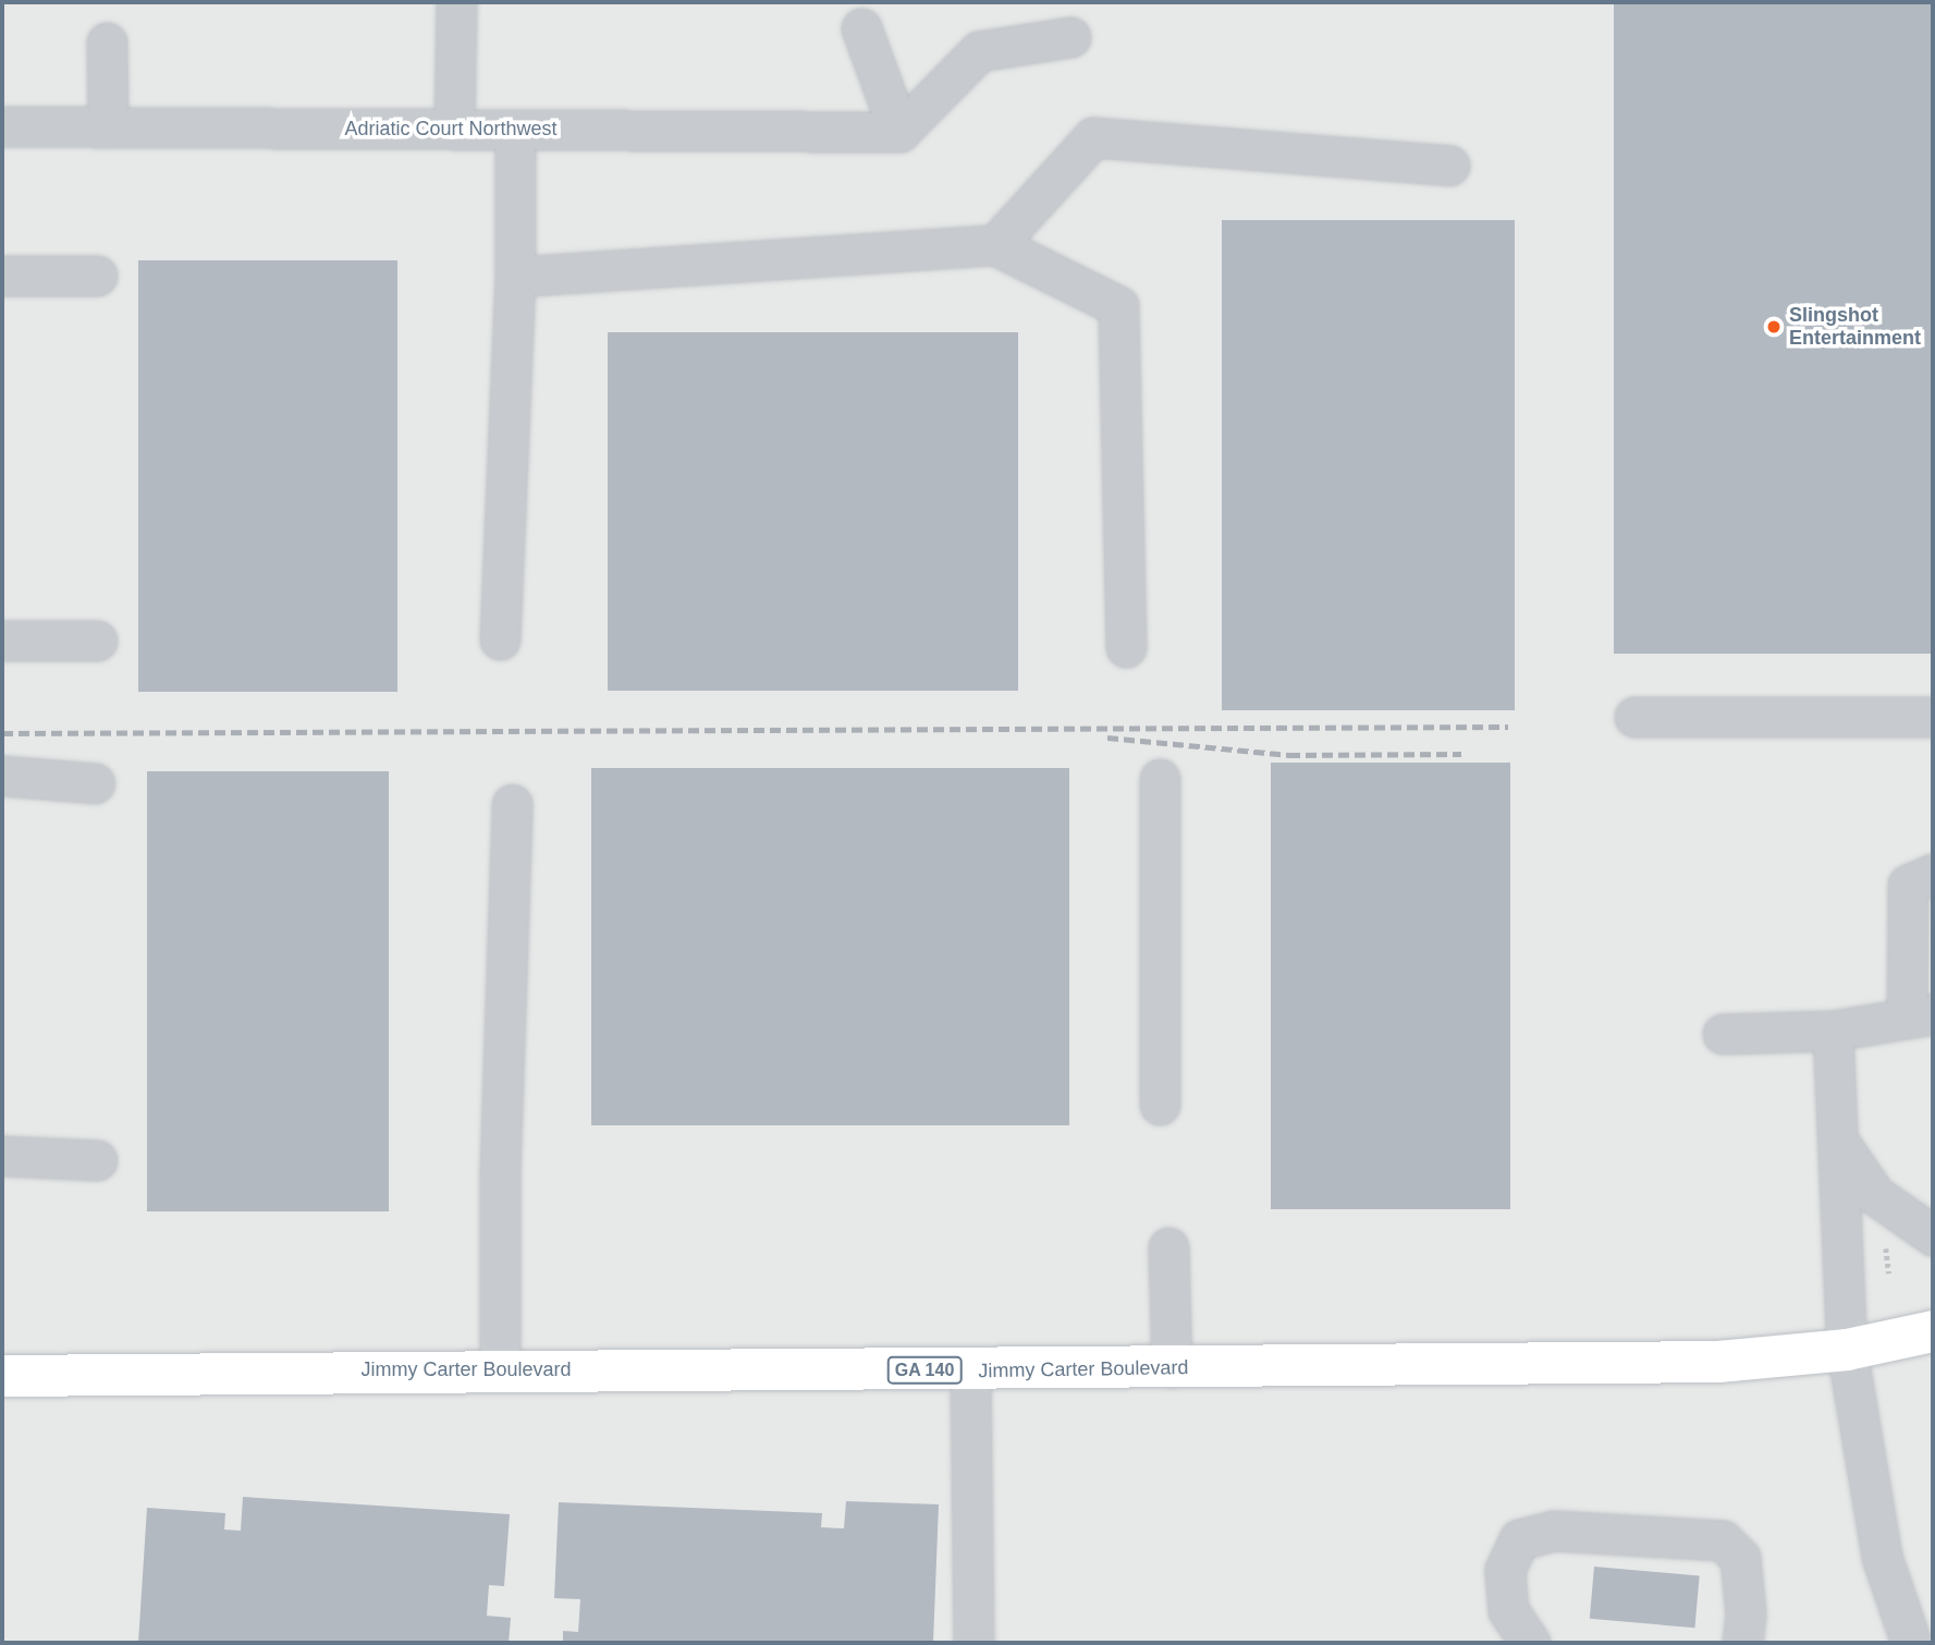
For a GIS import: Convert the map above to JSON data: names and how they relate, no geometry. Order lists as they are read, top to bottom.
{
  "streets": {
    "main road": ["Jimmy Carter Boulevard", "GA 140"],
    "street": ["Adriatic Court Northwest"]
  },
  "places": ["Slingshot Entertainment"]
}
